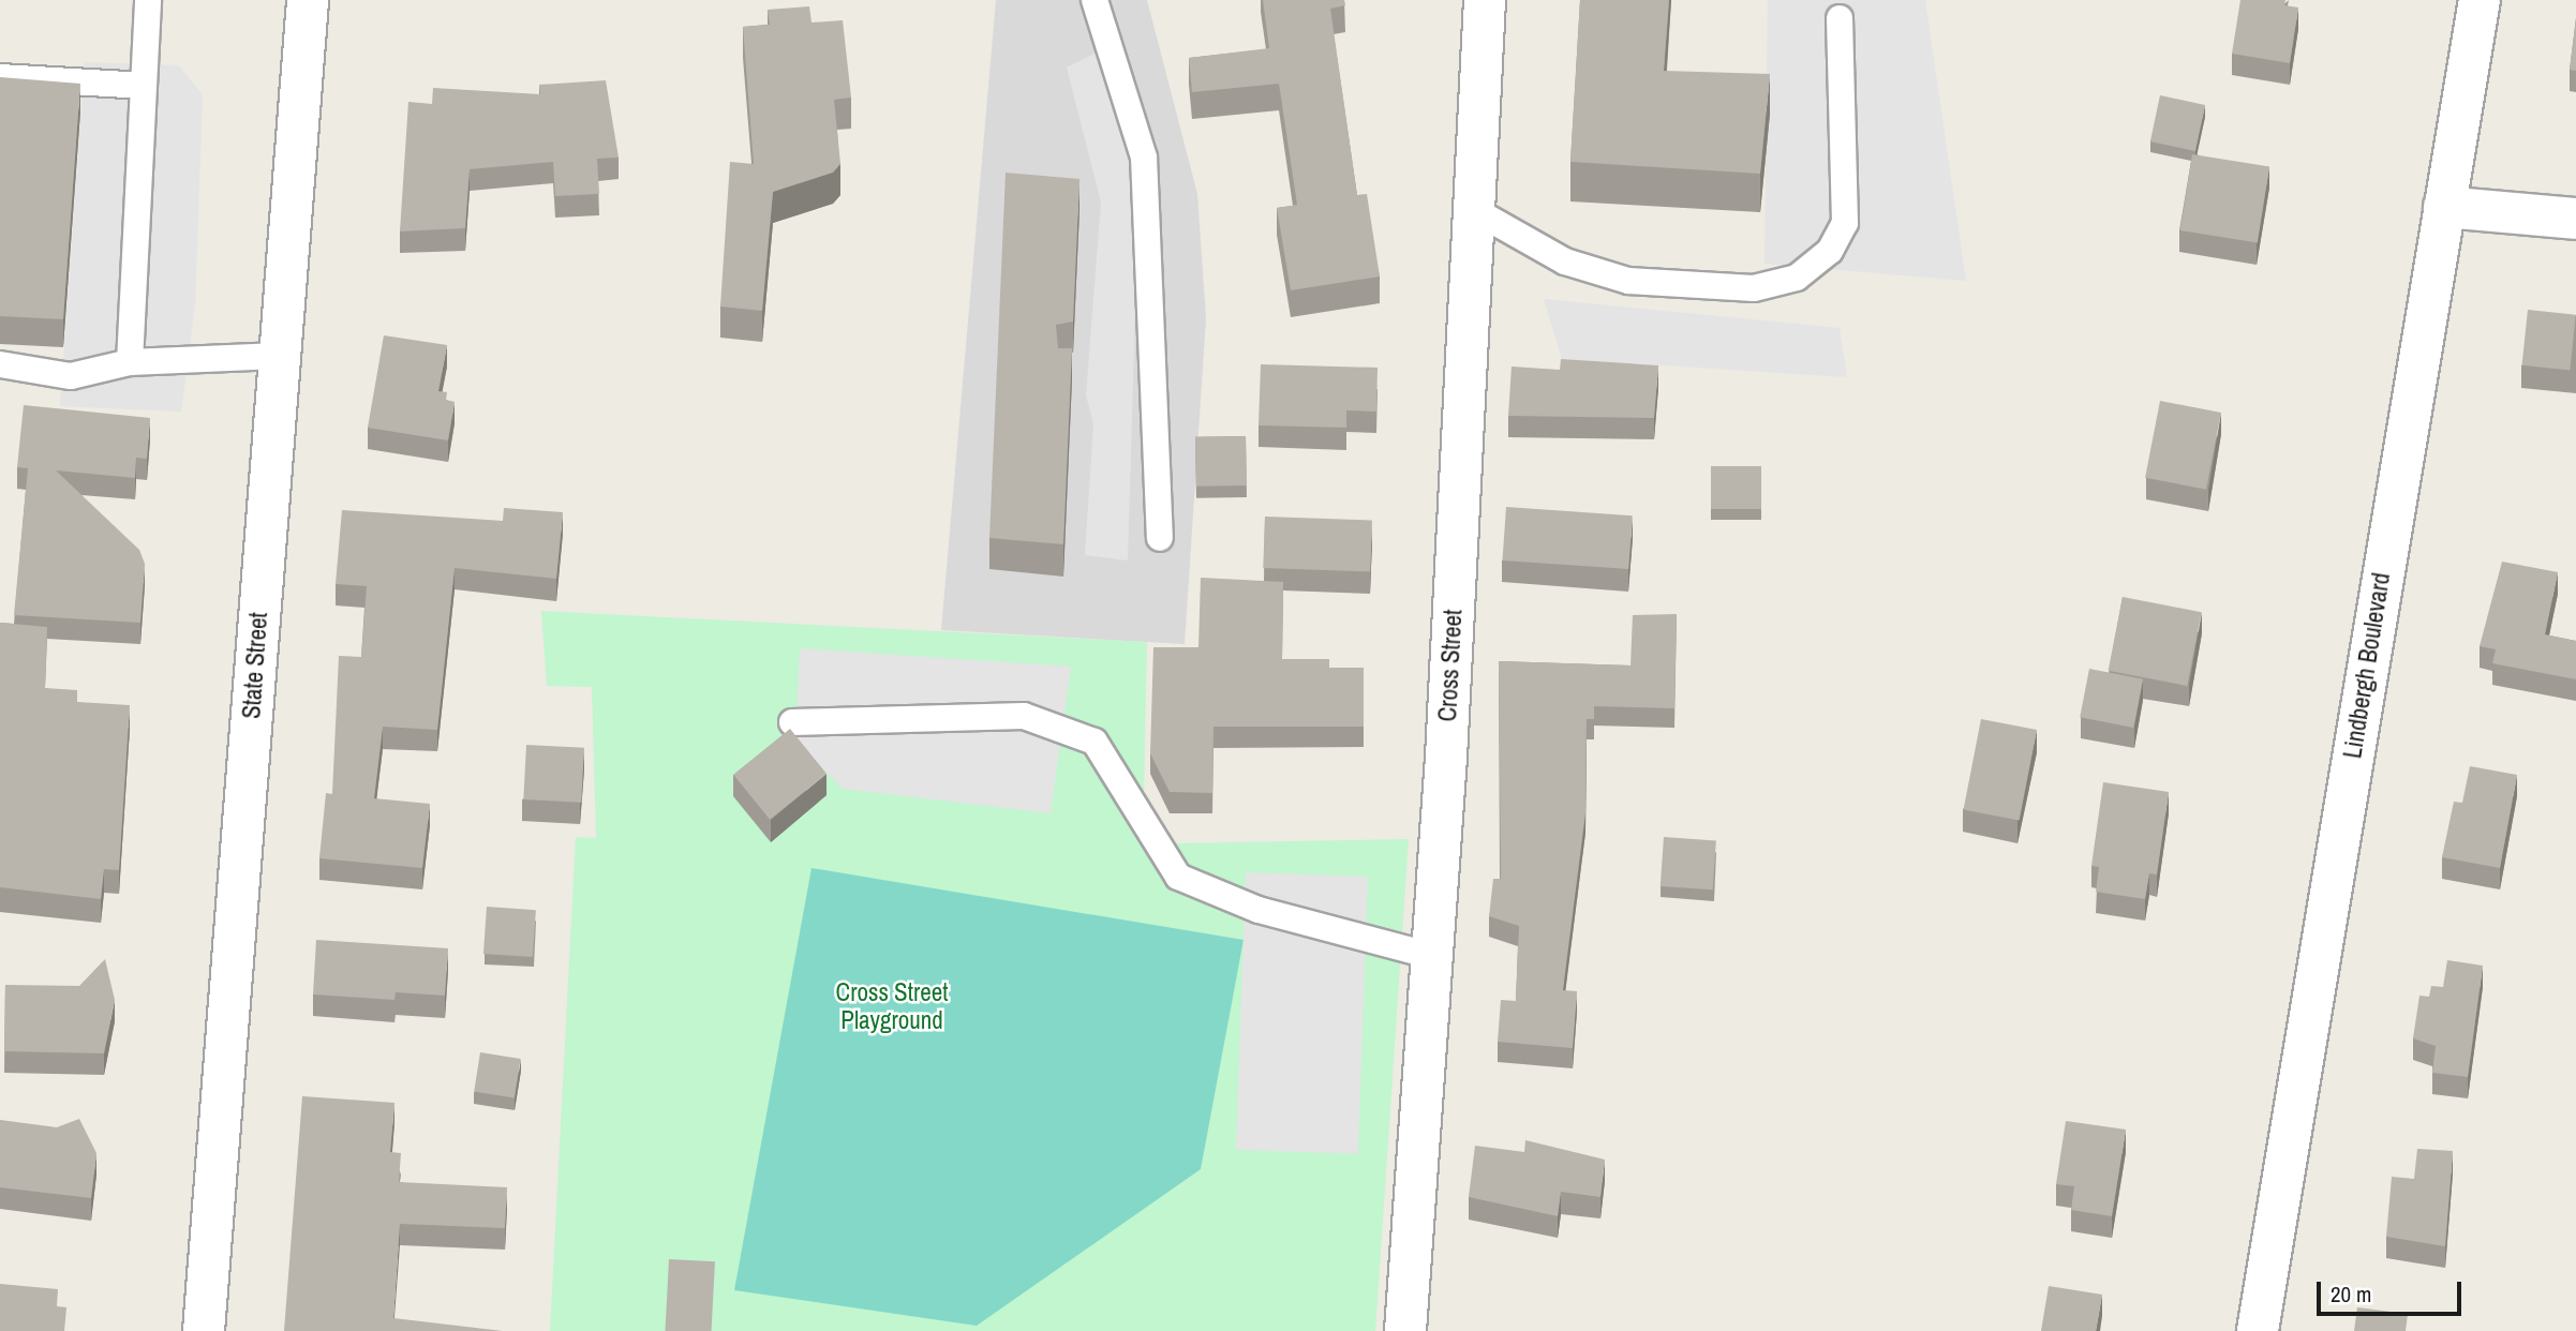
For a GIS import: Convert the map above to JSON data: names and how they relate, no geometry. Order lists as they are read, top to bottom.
{
  "streets": {
    "street": ["State Street", "Cross Street", "Lindbergh Boulevard"]
  },
  "parks": ["Cross Street Playground"],
  "scale_bar": "20 m"
}
